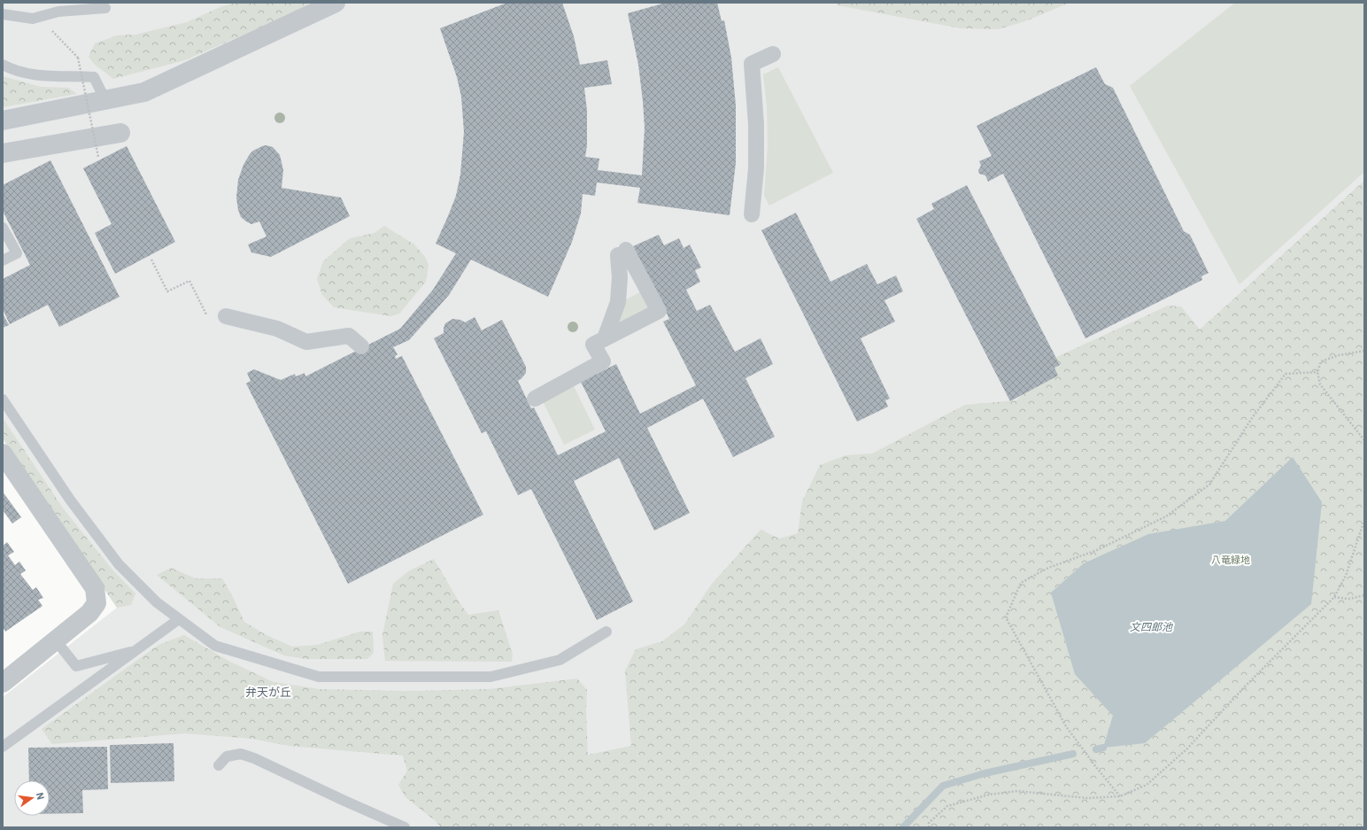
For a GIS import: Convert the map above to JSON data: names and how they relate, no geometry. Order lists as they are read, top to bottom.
{
  "districts": ["弁天が丘"],
  "water": ["文四郎池"],
  "parks": ["八竜緑地"],
  "north": "right"
}
